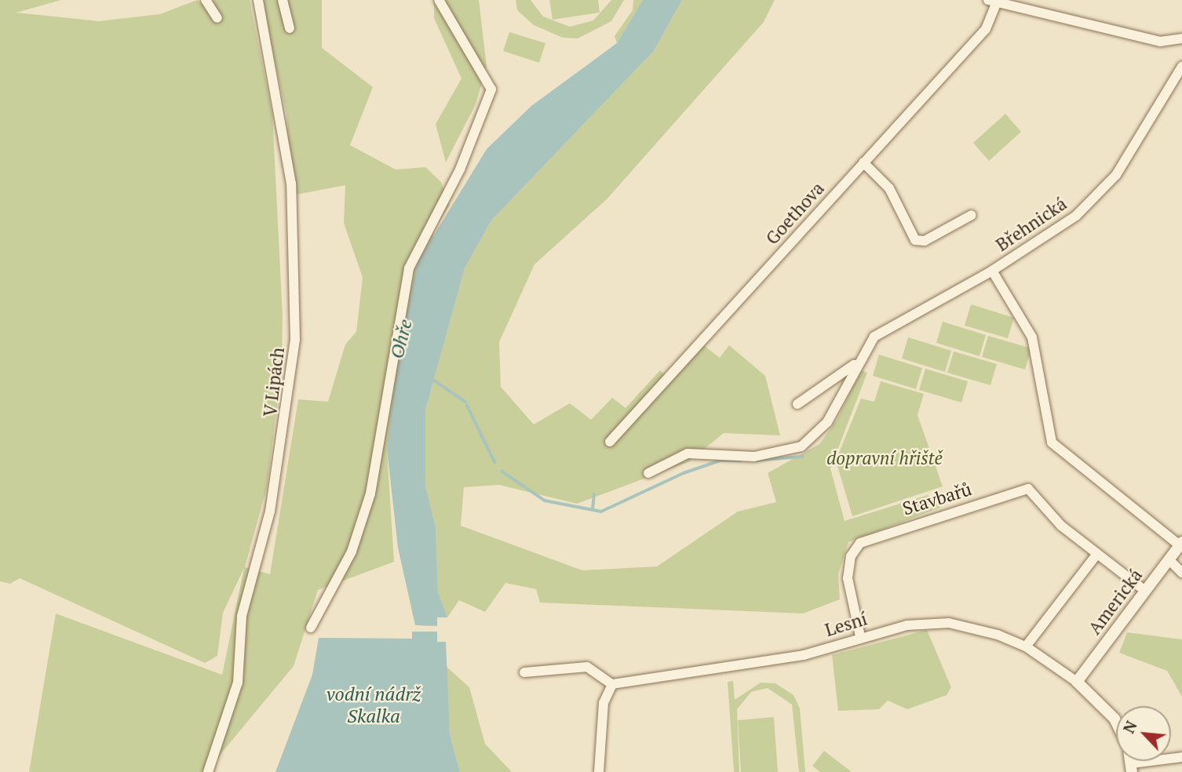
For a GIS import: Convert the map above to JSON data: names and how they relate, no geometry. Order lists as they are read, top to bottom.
{
  "streets": {
    "street": [
      "Goethova",
      "Břehnická",
      "V Lipách",
      "Stavbařů",
      "Americká",
      "Lesní"
    ]
  },
  "crossings": [
    ["Stavbařů", "Americká"],
    ["Stavbařů", "Lesní"],
    ["Americká", "Lesní"]
  ],
  "water": ["Ohře", "vodní nádrž Skalka"],
  "parks": ["dopravní hřiště"],
  "north": "top left"
}
